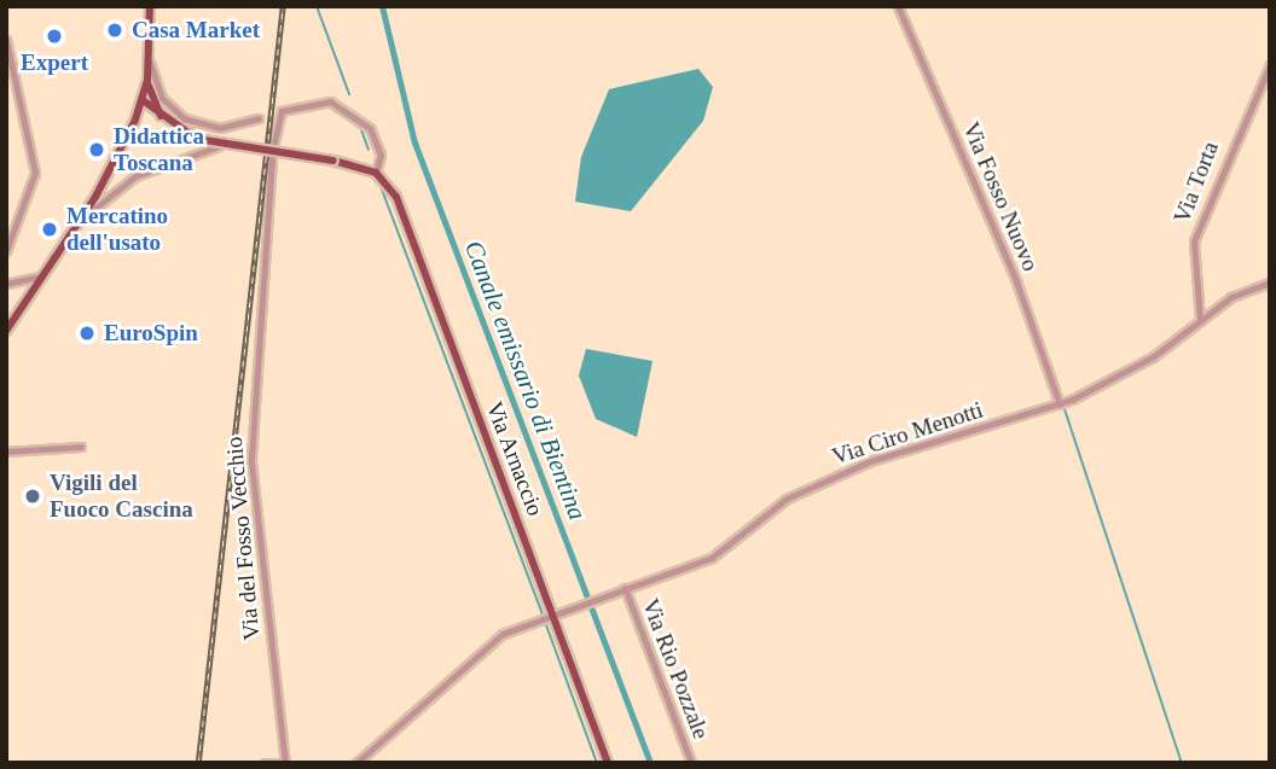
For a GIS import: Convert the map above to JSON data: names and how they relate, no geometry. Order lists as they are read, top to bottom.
{
  "streets": {
    "main road": ["Via Arnaccio"],
    "street": [
      "Via Torta",
      "Via Fosso Nuovo",
      "Via Ciro Menotti",
      "Via del Fosso Vecchio",
      "Via Rio Pozzale"
    ]
  },
  "crossings": [
    ["Via Torta", "Via Ciro Menotti"],
    ["Via Fosso Nuovo", "Via Ciro Menotti"],
    ["Via Ciro Menotti", "Via Arnaccio"],
    ["Via Ciro Menotti", "Via Rio Pozzale"]
  ],
  "water": ["Canale emissario di Bientina"],
  "places": [
    "Casa Market",
    "Expert",
    "Didattica Toscana",
    "Mercatino dell'usato",
    "EuroSpin",
    "Vigili del Fuoco Cascina"
  ]
}
